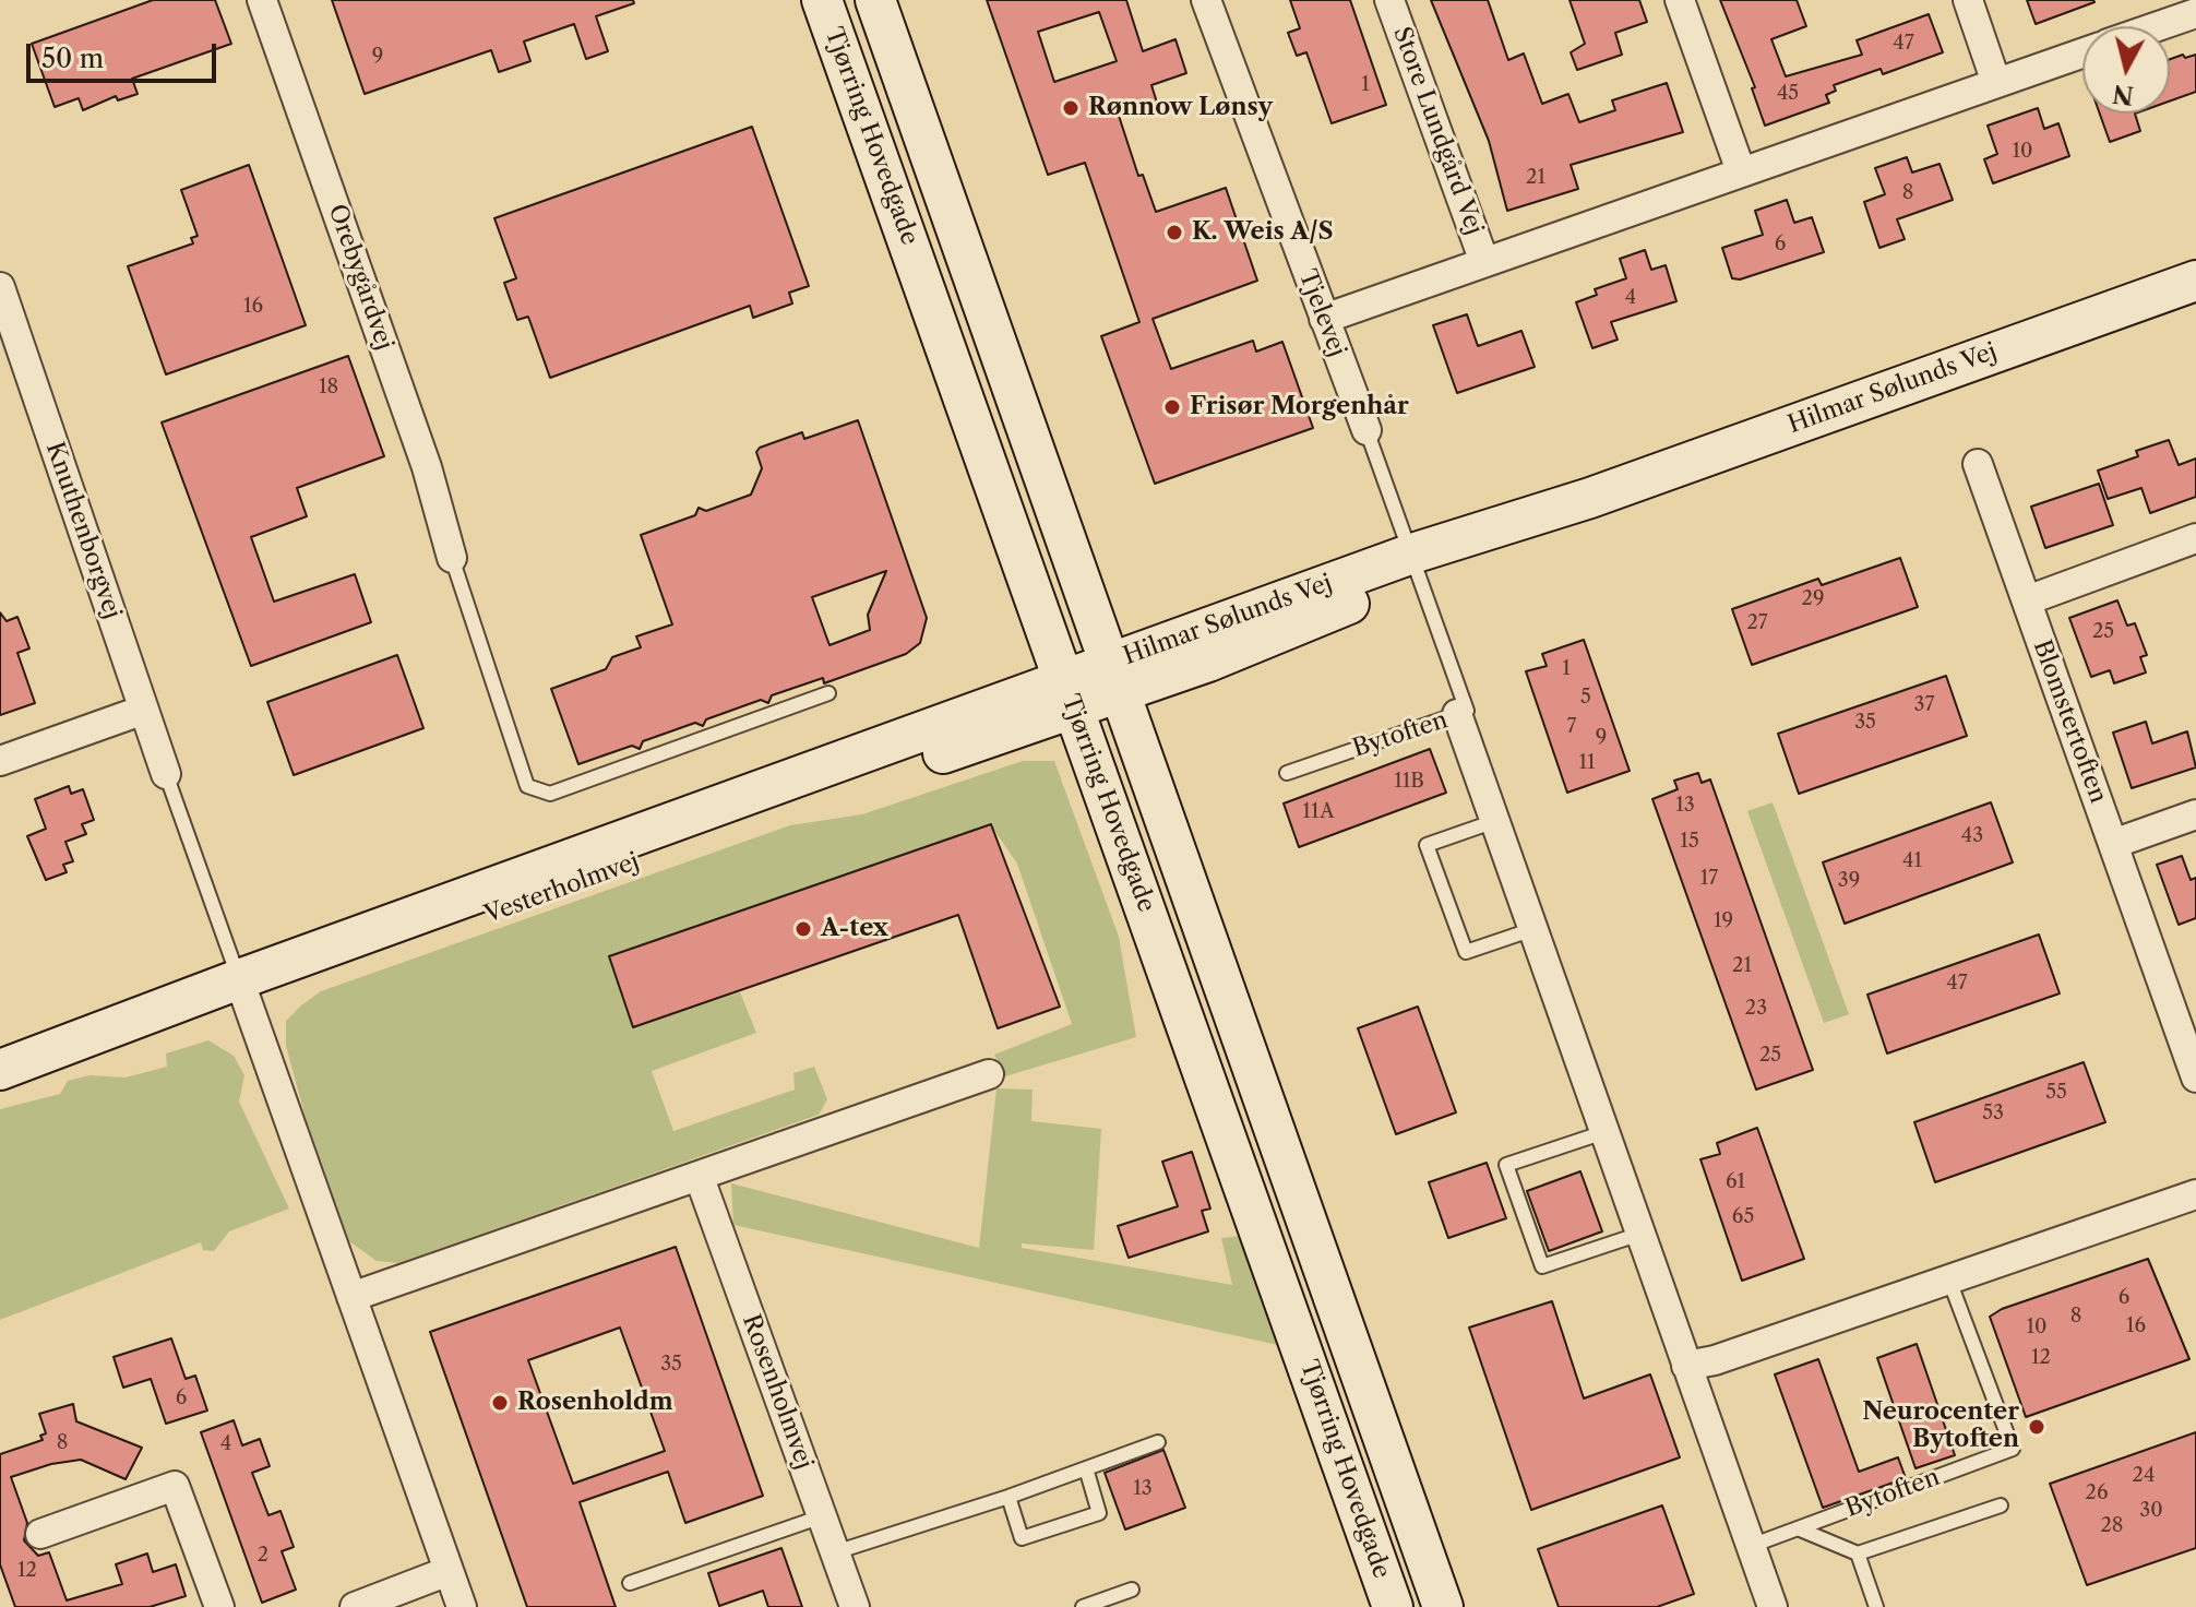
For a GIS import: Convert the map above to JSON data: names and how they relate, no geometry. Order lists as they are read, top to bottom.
{
  "streets": {
    "main road": ["Tjørring Hovedgade", "Hilmar Sølunds Vej", "Vesterholmvej"],
    "street": [
      "Store Lundgård Vej",
      "Orebygårdvej",
      "Tjelevej",
      "Knuthenborgvej",
      "Blomstertoften",
      "Bytoften",
      "Rosenholmvej"
    ]
  },
  "crossings": [
    ["Store Lundgård Vej", "Tjelevej"],
    ["Tjørring Hovedgade", "Hilmar Sølunds Vej"],
    ["Tjørring Hovedgade", "Vesterholmvej"],
    ["Hilmar Sølunds Vej", "Vesterholmvej"]
  ],
  "places": [
    "Rønnow Lønsy",
    "K. Weis A/S",
    "Frisør Morgenhår",
    "A-tex",
    "Rosenholdm",
    "Neurocenter Bytoften"
  ],
  "house_numbers": [
    "47",
    "9",
    "1",
    "45",
    "10",
    "21",
    "8",
    "6",
    "4",
    "16",
    "18",
    "29",
    "27",
    "25",
    "1",
    "5",
    "37",
    "35",
    "7",
    "9",
    "11",
    "11B",
    "13",
    "11A",
    "43",
    "15",
    "41",
    "17",
    "39",
    "19",
    "21",
    "47",
    "23",
    "25",
    "55",
    "53",
    "61",
    "65",
    "6",
    "8",
    "16",
    "10",
    "12",
    "35",
    "6",
    "8",
    "4",
    "24",
    "13",
    "26",
    "30",
    "28",
    "2",
    "12"
  ],
  "scale_bar": "50 m",
  "north": "bottom"
}
